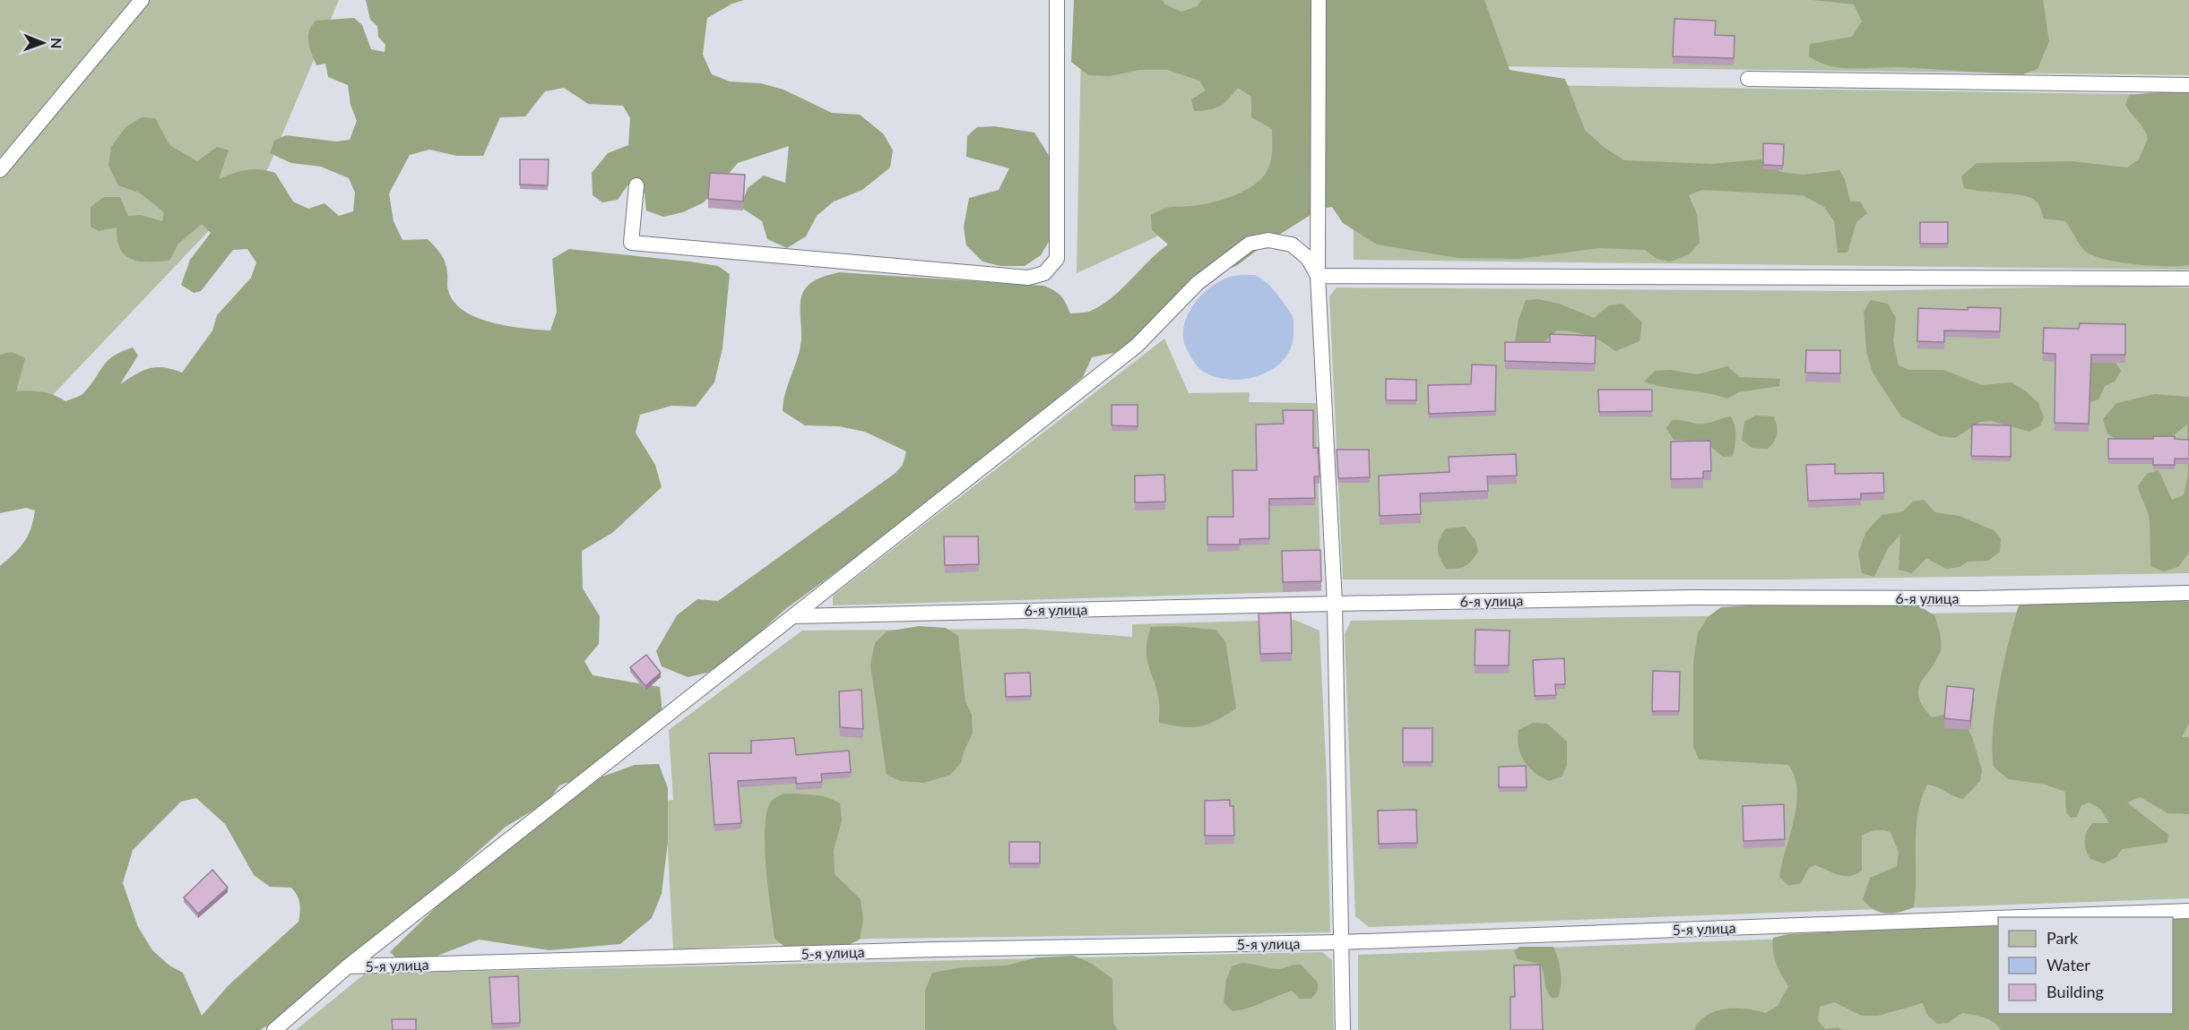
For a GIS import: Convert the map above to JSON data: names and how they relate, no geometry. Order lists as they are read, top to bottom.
{
  "streets": {
    "lane": ["6-я улица", "5-я улица"]
  },
  "legend": ["Park", "Water", "Building"],
  "north": "right"
}
